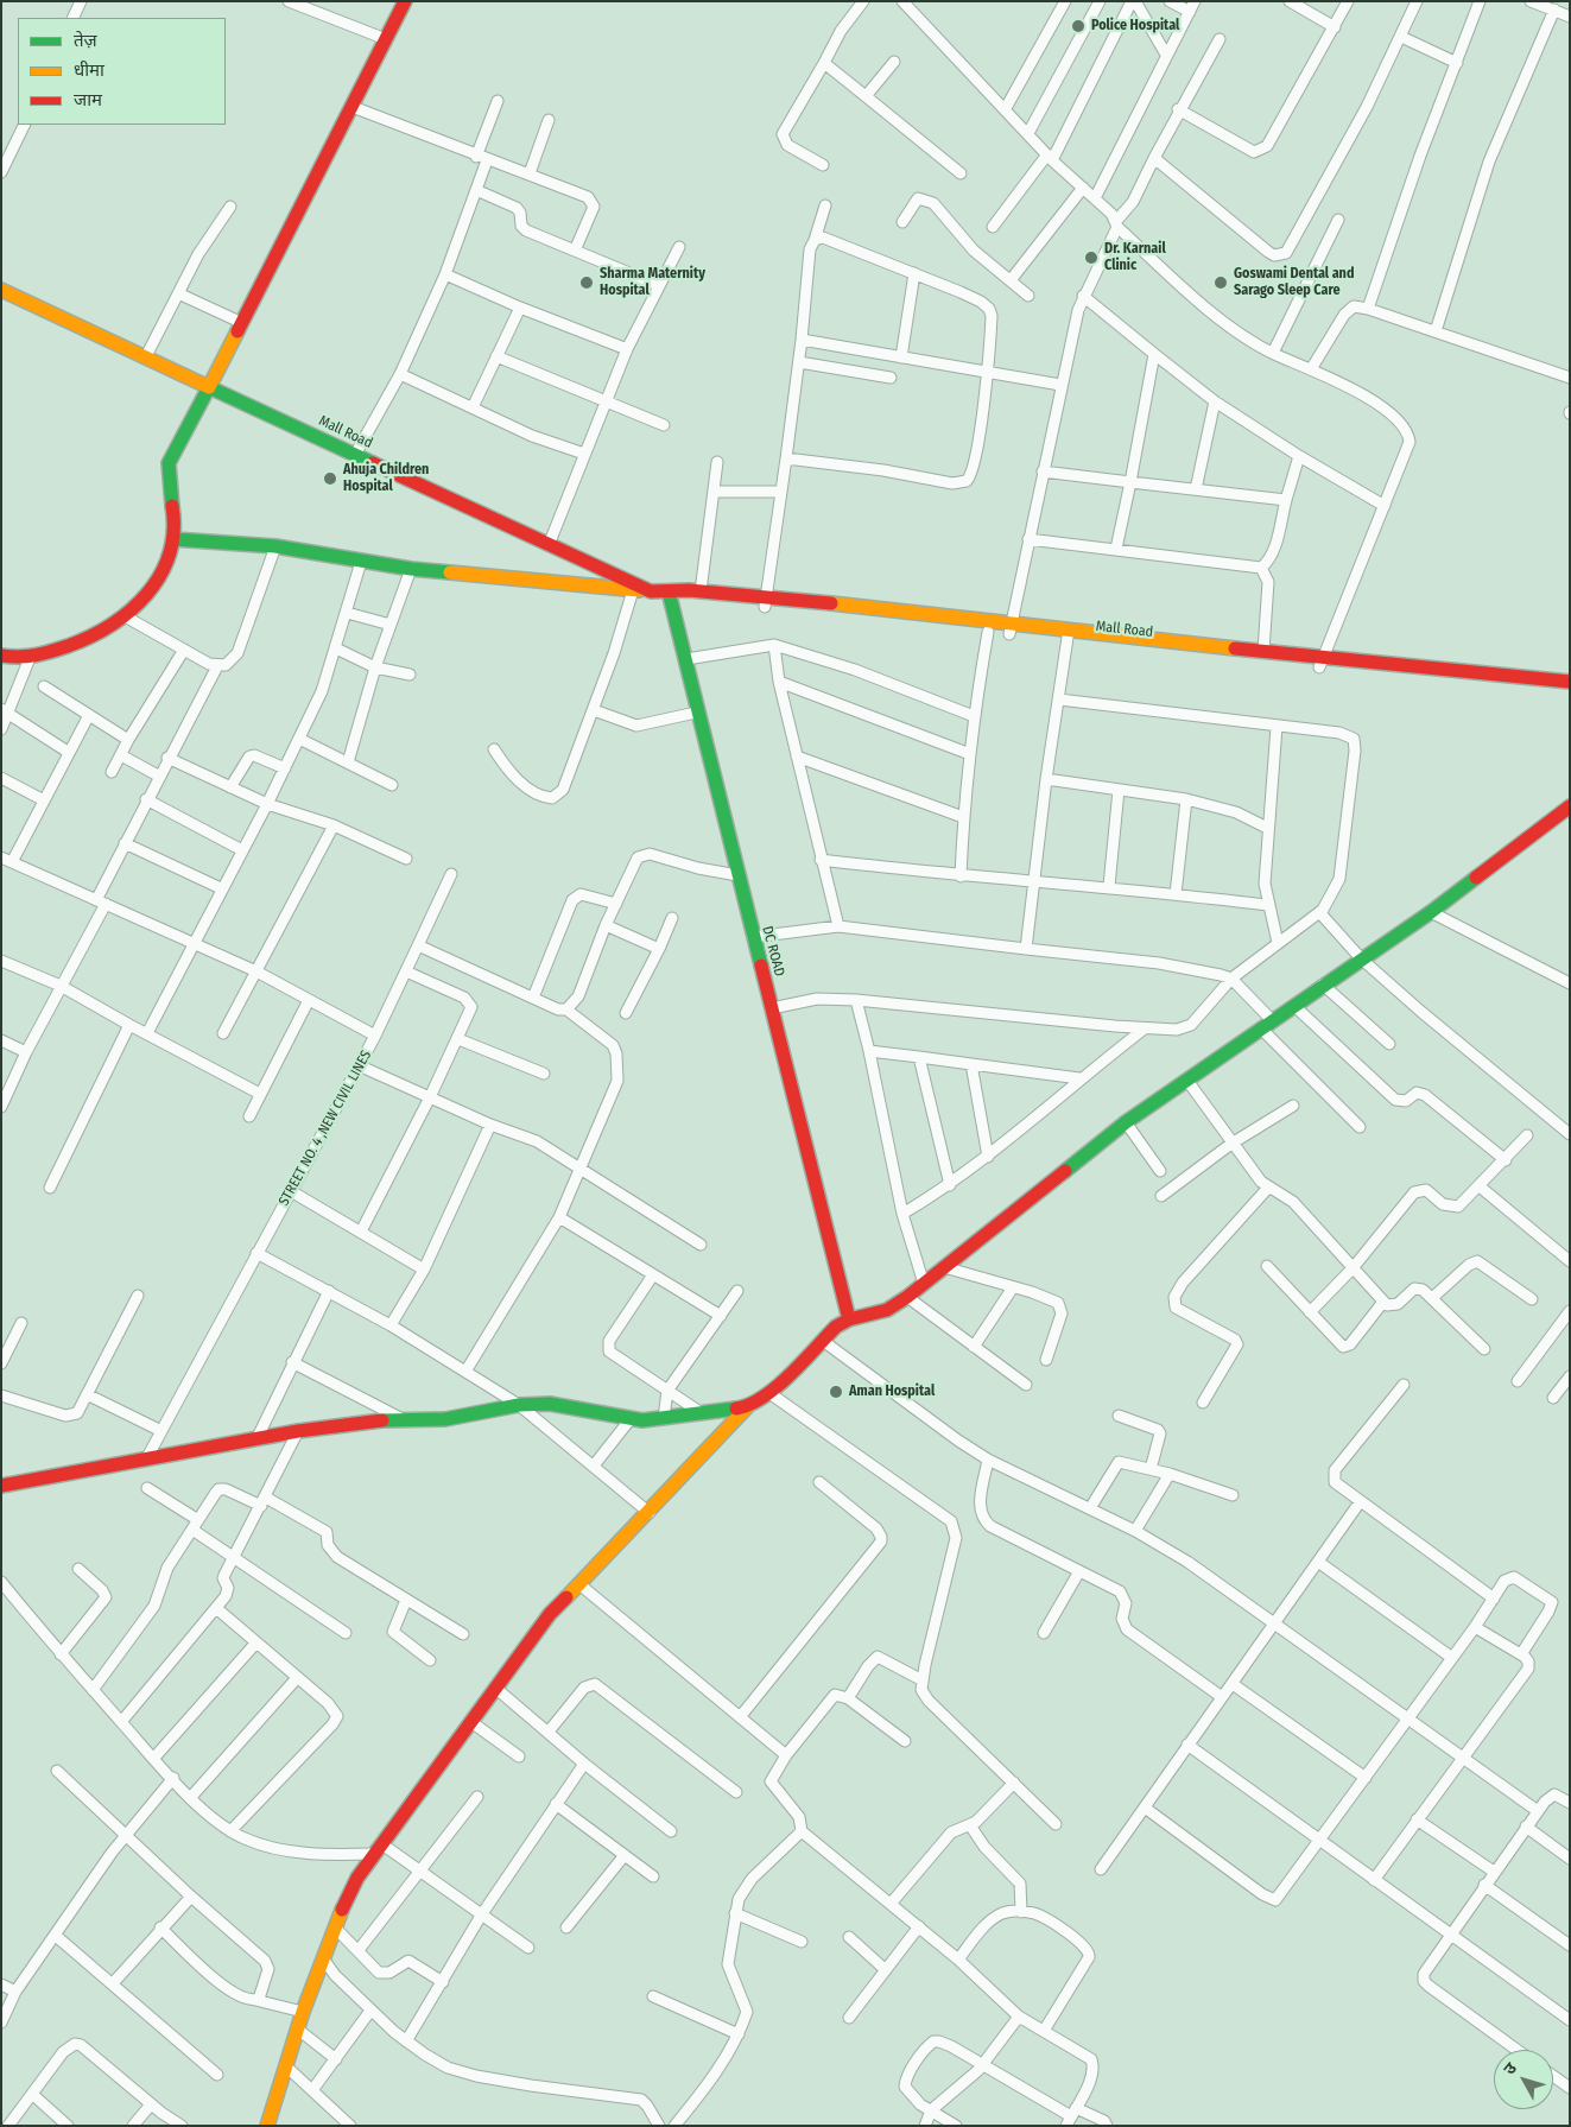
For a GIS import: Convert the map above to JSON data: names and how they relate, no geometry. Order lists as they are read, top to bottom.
{
  "streets": {
    "main road": ["Mall Road", "DC ROAD"],
    "street": ["STREET NO. 4 ,NEW CIVIL LINES"]
  },
  "crossings": [
    ["Mall Road", "DC ROAD"]
  ],
  "places": [
    "Police Hospital",
    "Dr. Karnail Clinic",
    "Sharma Maternity Hospital",
    "Goswami Dental and Sarago Sleep Care",
    "Ahuja Children Hospital",
    "Aman Hospital"
  ],
  "legend": ["तेज़", "धीमा", "जाम"],
  "north": "top left"
}
